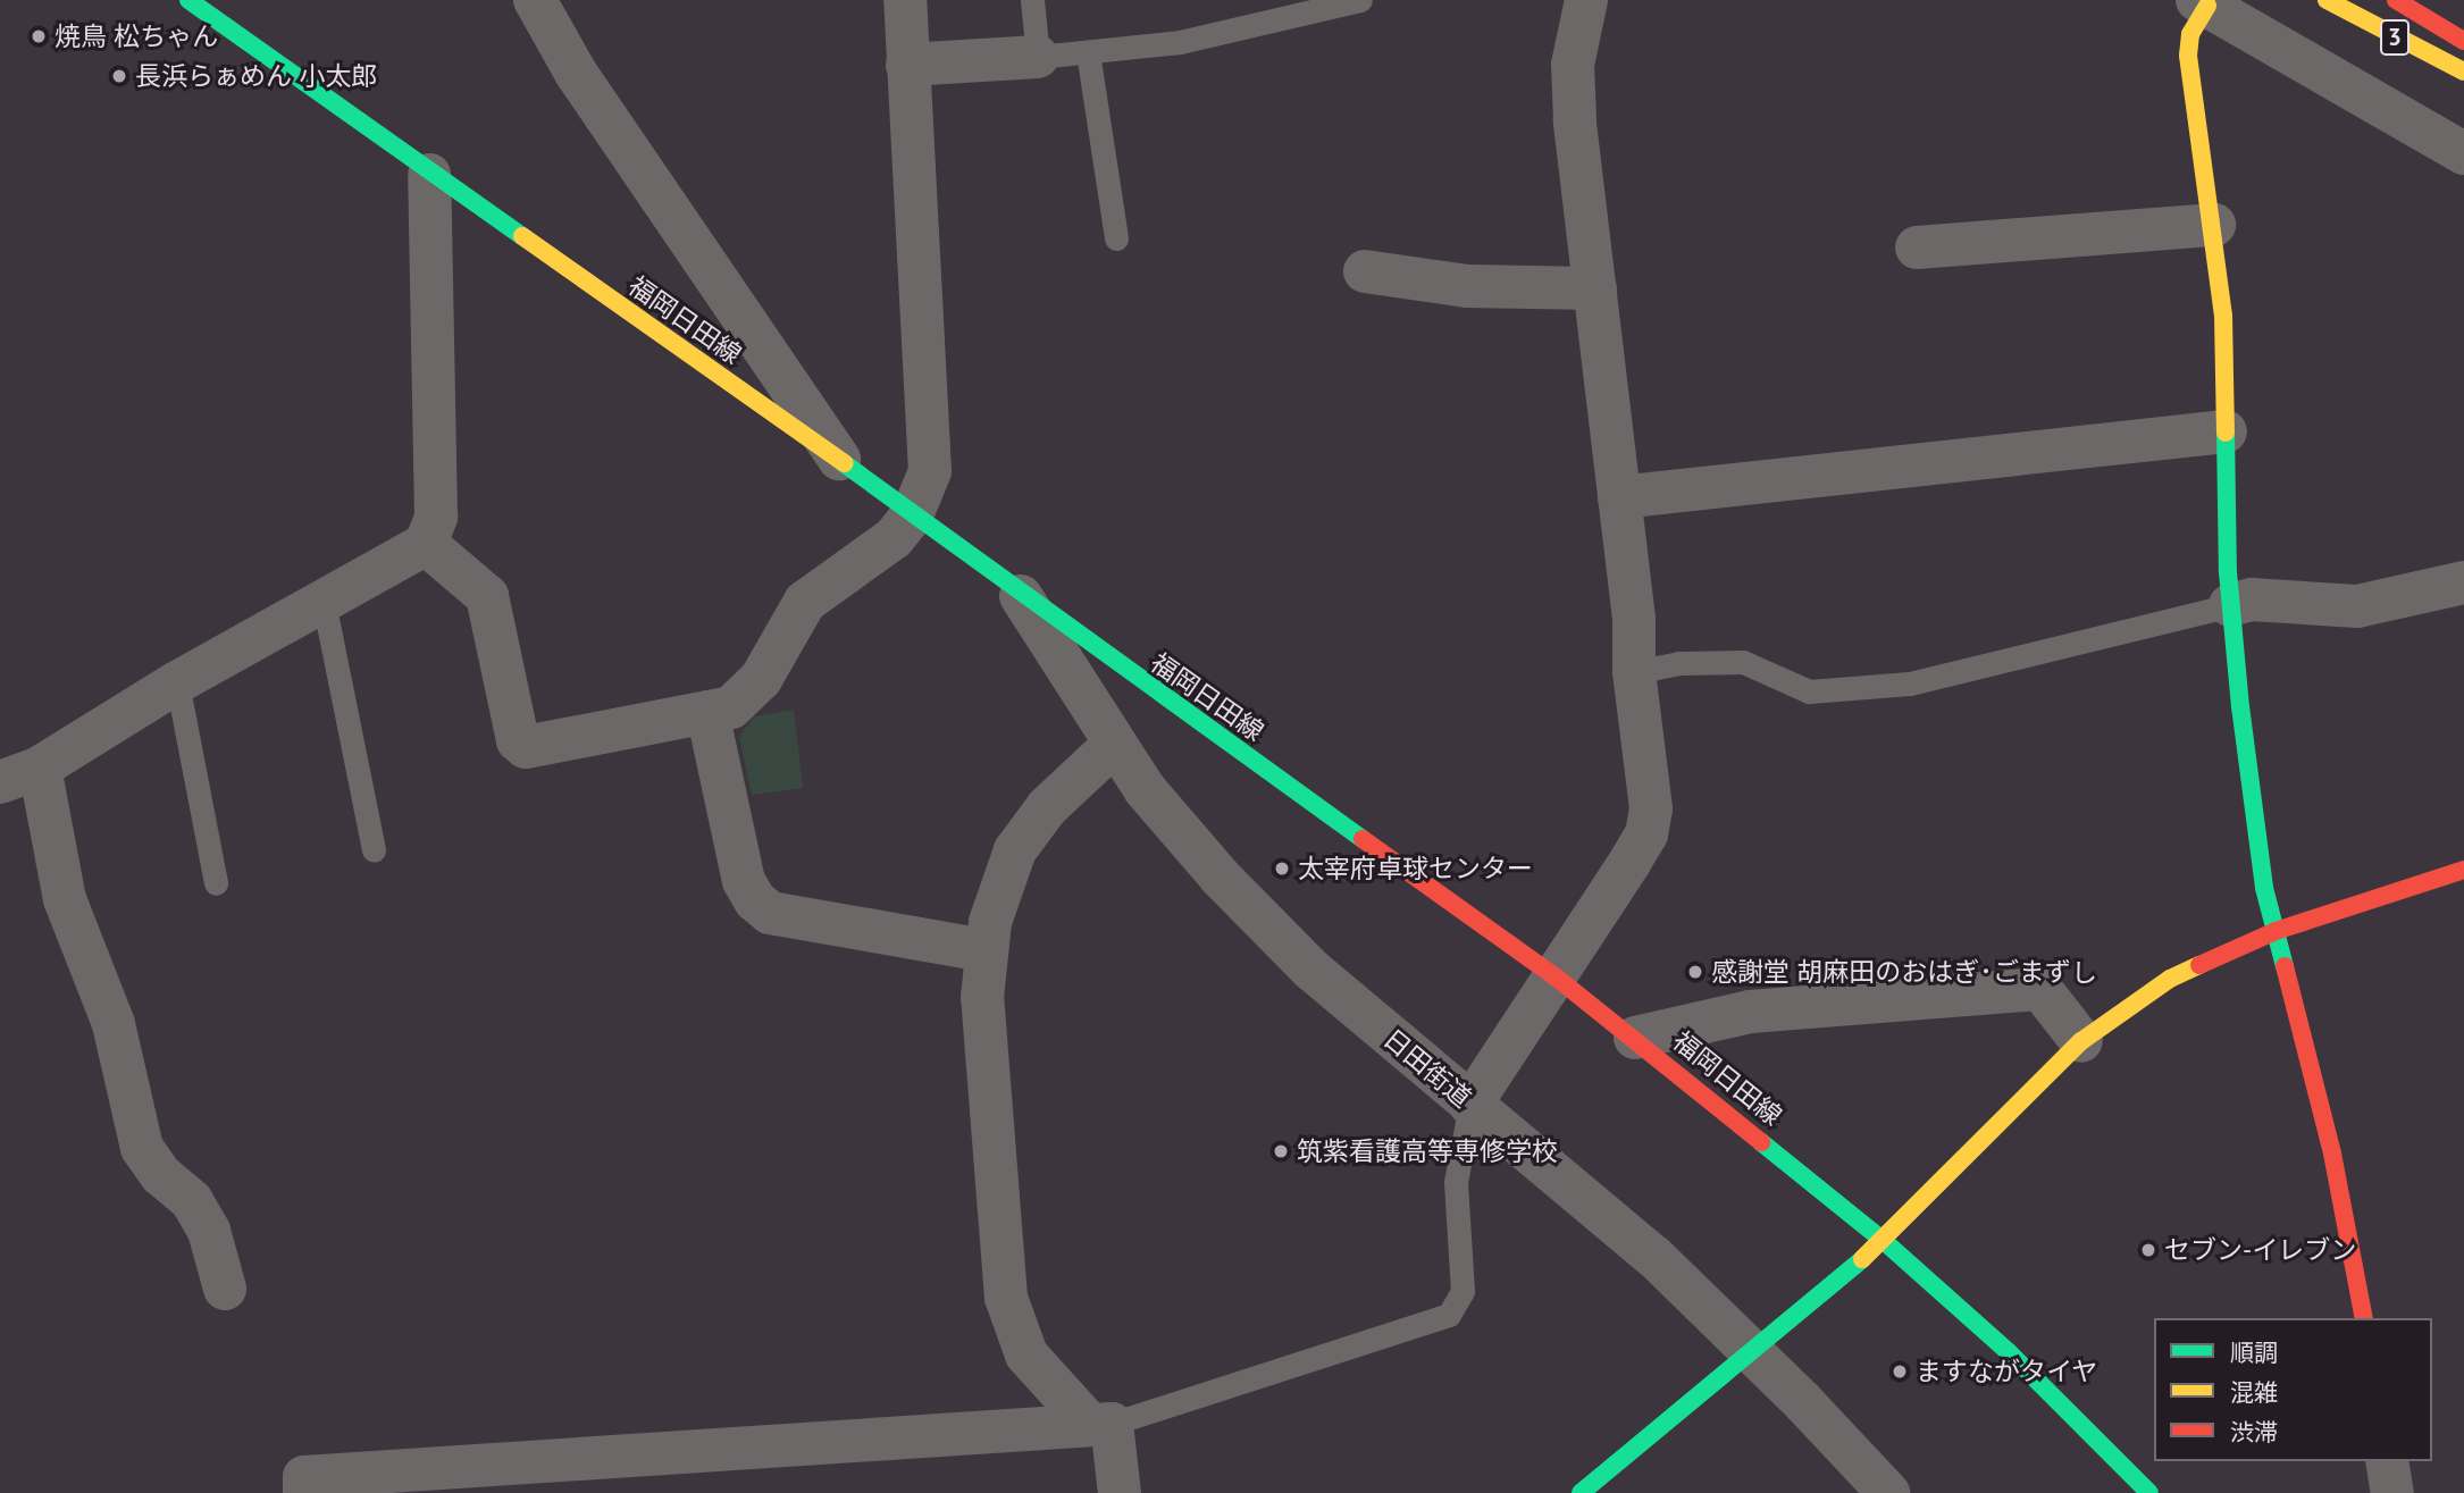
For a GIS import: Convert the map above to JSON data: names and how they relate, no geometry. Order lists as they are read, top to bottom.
{
  "streets": {
    "main road": ["3", "福岡日田線"],
    "street": ["日田街道"]
  },
  "crossings": [
    ["福岡日田線", "日田街道"]
  ],
  "places": [
    "焼鳥 松ちゃん",
    "長浜らぁめん 小太郎",
    "太宰府卓球センター",
    "感謝堂 胡麻田のおはぎ･ごまずし",
    "筑紫看護高等専修学校",
    "セブン-イレブン",
    "ますながタイヤ"
  ],
  "legend": ["順調", "混雑", "渋滞"]
}
